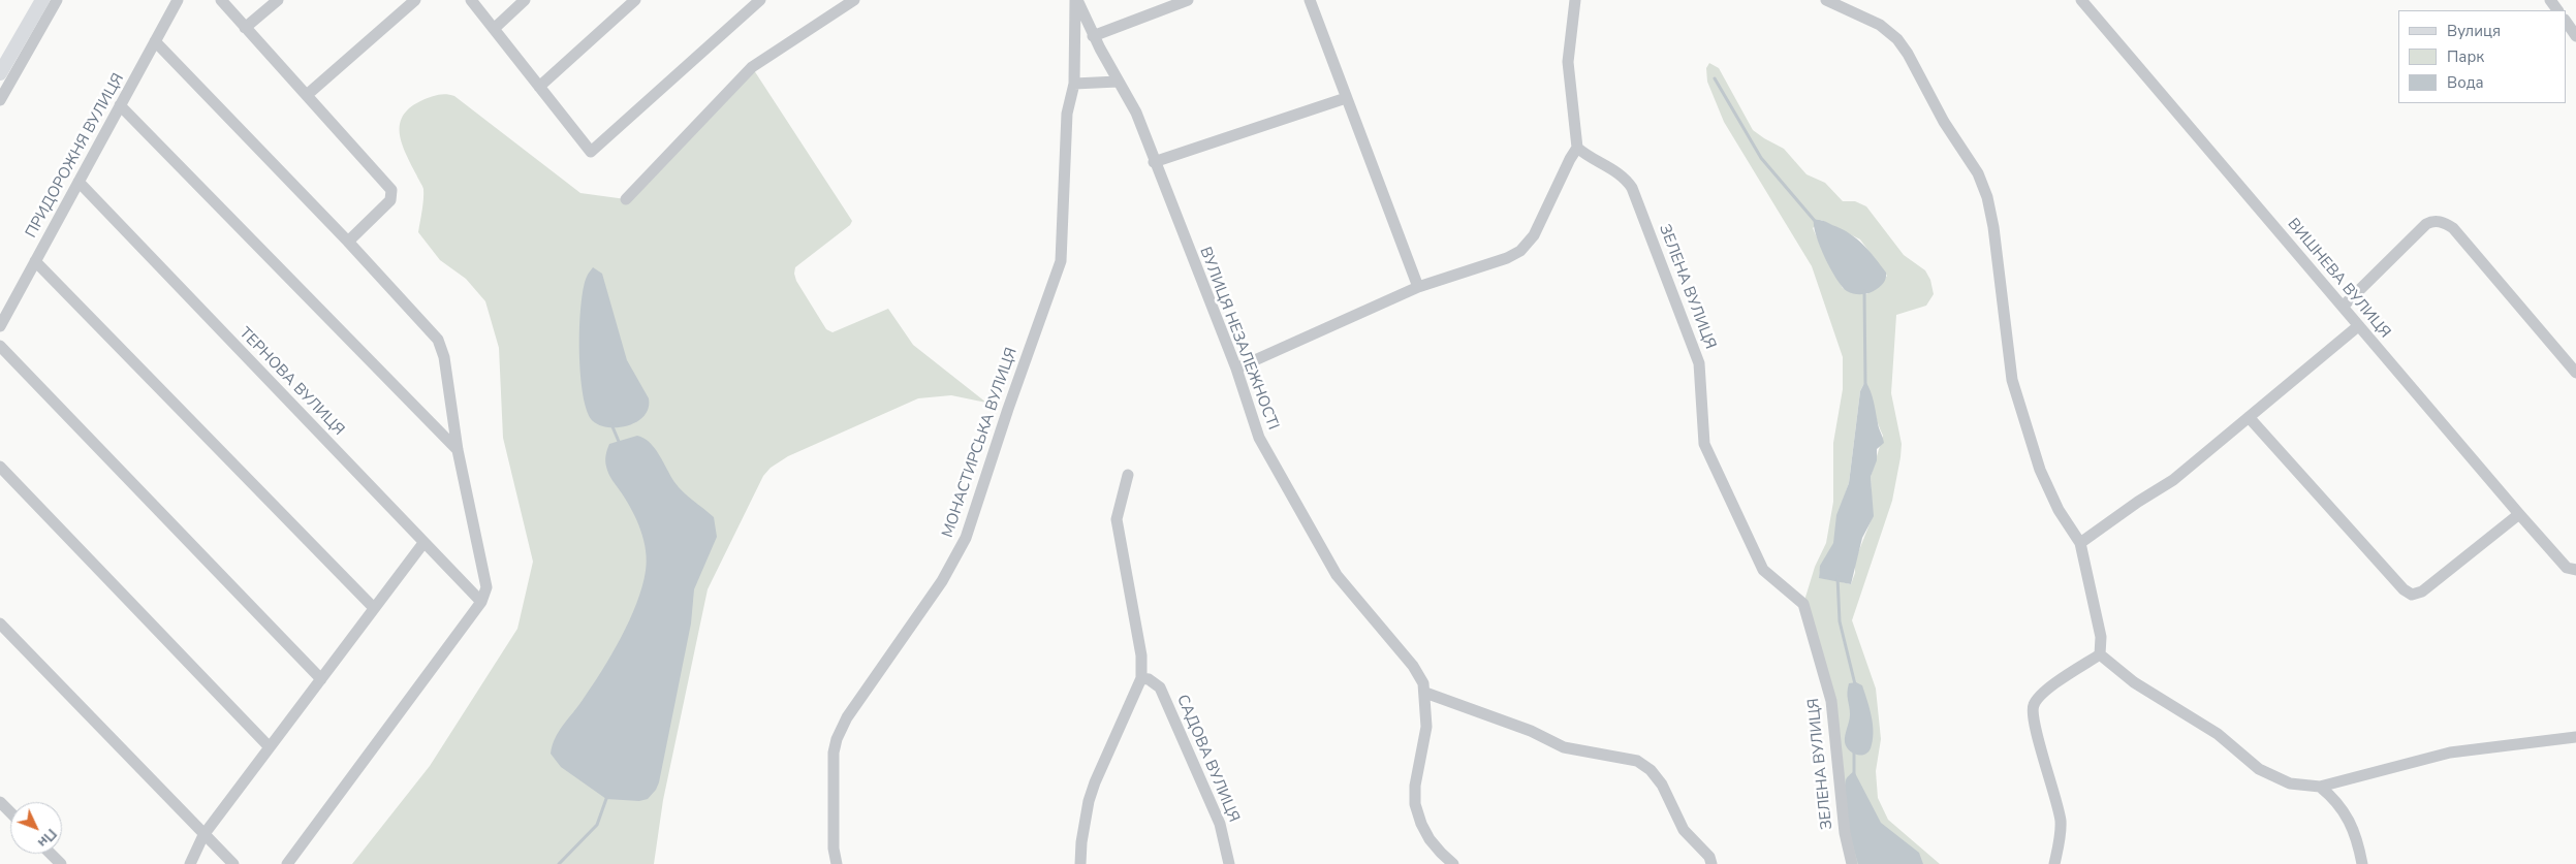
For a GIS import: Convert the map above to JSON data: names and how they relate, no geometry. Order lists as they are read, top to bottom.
{
  "streets": {
    "street": [
      "ПРИДОРОЖНЯ ВУЛИЦЯ",
      "ВИШНЕВА ВУЛИЦЯ",
      "ЗЕЛЕНА ВУЛИЦЯ",
      "ТЕРНОВА ВУЛИЦЯ",
      "МОНАСТИРСЬКА ВУЛИЦЯ",
      "САДОВА ВУЛИЦЯ"
    ]
  },
  "crossings": [
    ["ПРИДОРОЖНЯ ВУЛИЦЯ", "ТЕРНОВА ВУЛИЦЯ"]
  ],
  "legend": ["Вулиця", "Парк", "Вода"],
  "north": "bottom right"
}
